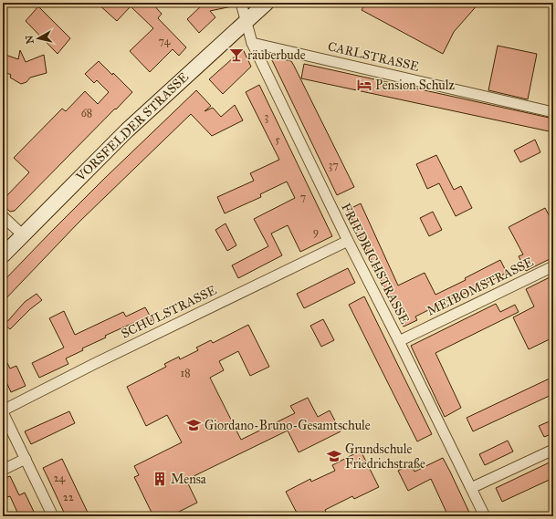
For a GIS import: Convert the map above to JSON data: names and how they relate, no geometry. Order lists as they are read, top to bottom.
{
  "streets": {
    "main road": ["VORSFELDER STRASSE"],
    "street": [
      "CARLSTRASSE",
      "FRIEDRICHSTRASSE",
      "MEIBOMSTRASSE",
      "SCHULSTRASSE"
    ]
  },
  "crossings": [
    ["CARLSTRASSE", "FRIEDRICHSTRASSE"],
    ["VORSFELDER STRASSE", "FRIEDRICHSTRASSE"],
    ["FRIEDRICHSTRASSE", "MEIBOMSTRASSE"],
    ["FRIEDRICHSTRASSE", "SCHULSTRASSE"]
  ],
  "places": {
    "bar": ["räuberbude"],
    "hotel": ["Pension Schulz"],
    "school or university": ["Giordano-Bruno-Gesamtschule", "Grundschule Friedrichstraße"],
    "building": ["Mensa"]
  },
  "house_numbers": [
    "74",
    "68",
    "3",
    "5",
    "37",
    "7",
    "9",
    "18",
    "24",
    "22"
  ],
  "north": "left"
}
